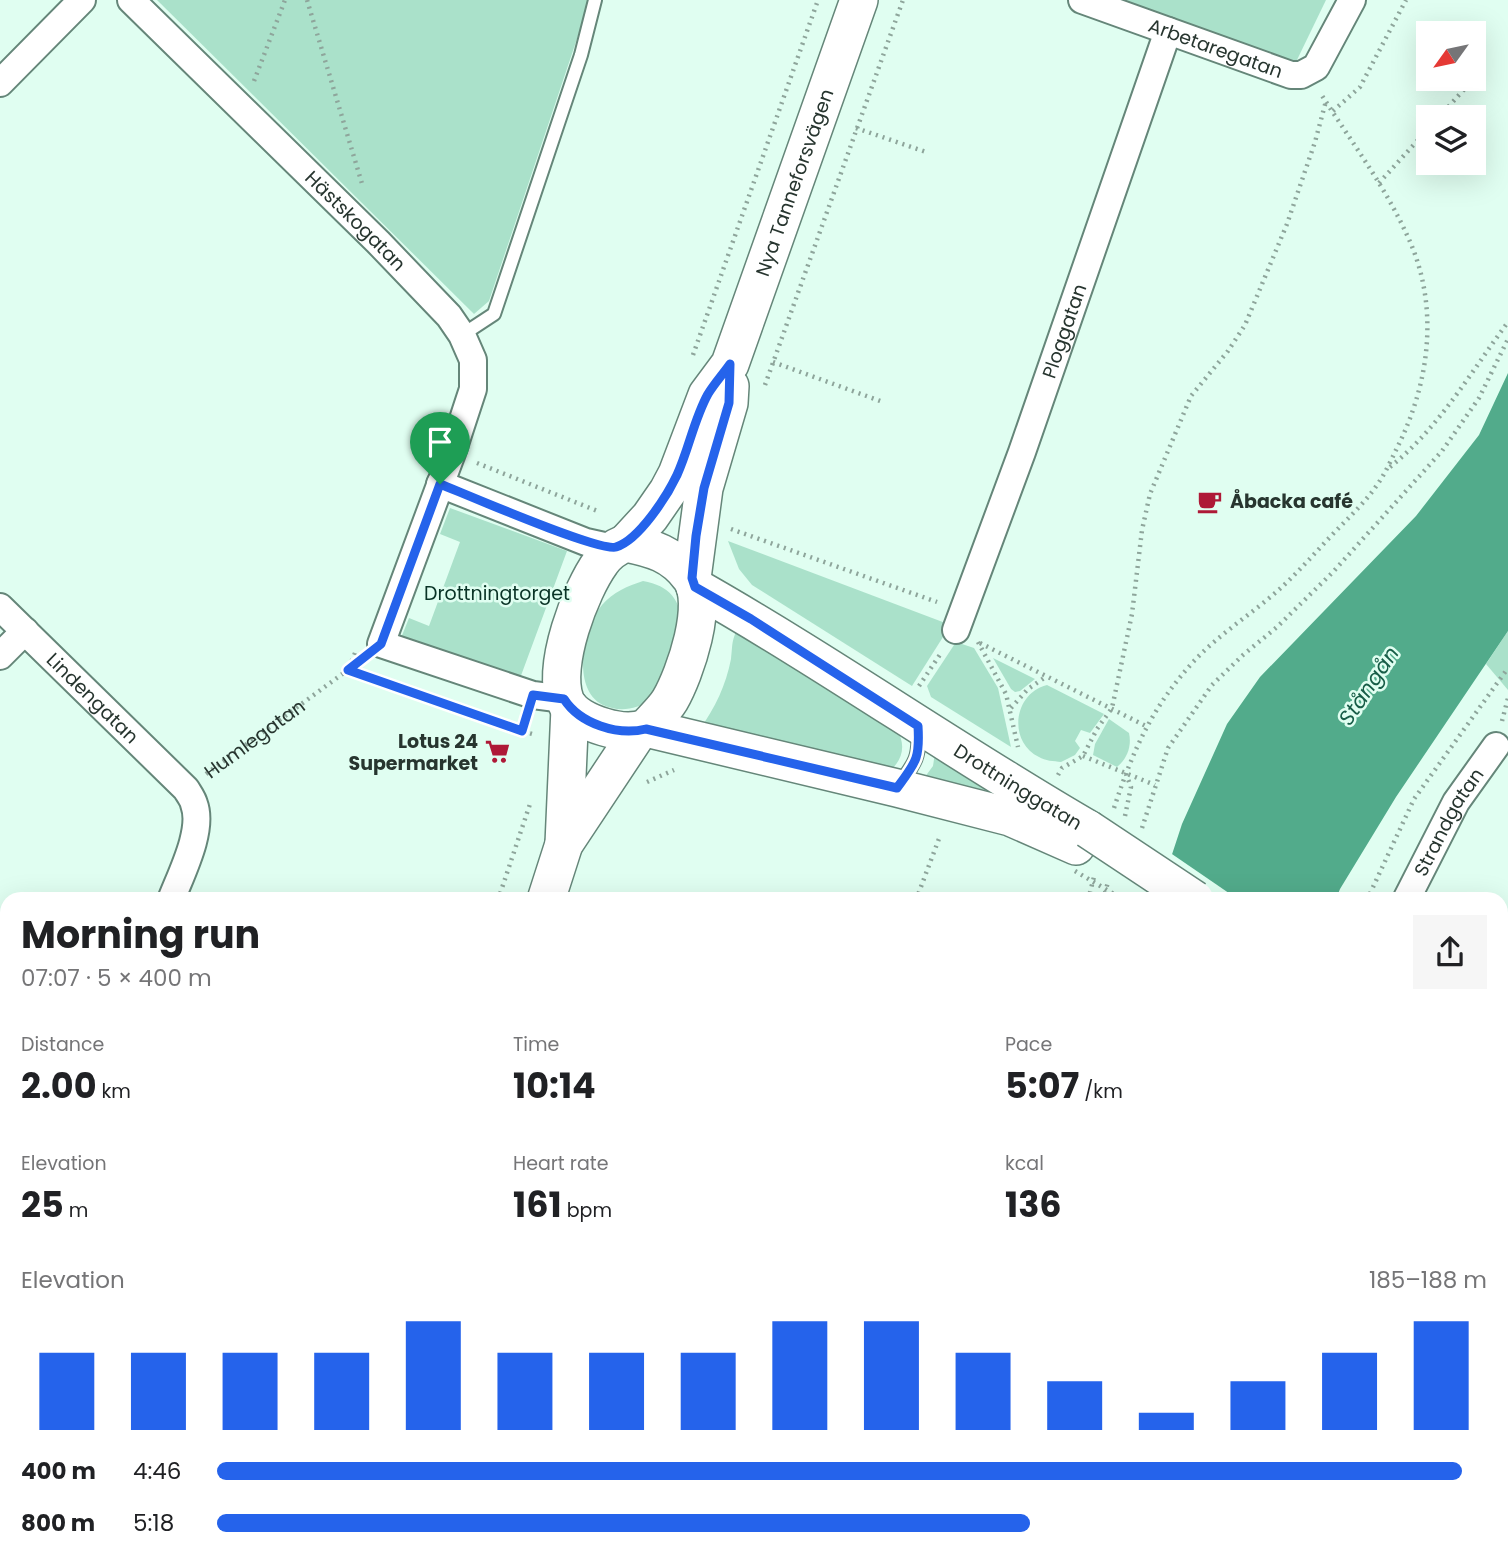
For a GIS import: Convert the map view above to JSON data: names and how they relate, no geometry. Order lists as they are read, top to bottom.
{
  "streets": {
    "main road": ["Nya Tanneforsvägen", "Drottninggatan"],
    "street": [
      "Arbetaregatan",
      "Hästskogatan",
      "Ploggatan",
      "Lindengatan",
      "Humlegatan",
      "Strandgatan"
    ]
  },
  "crossings": [
    ["Arbetaregatan", "Ploggatan"],
    ["Nya Tanneforsvägen", "Drottninggatan"],
    ["Lindengatan", "Humlegatan"]
  ],
  "water": ["Stångån"],
  "parks": ["Drottningtorget"],
  "places": {
    "cafe": ["Åbacka café"],
    "supermarket": ["Lotus 24 Supermarket"]
  },
  "north": "bottom left",
  "page": {
    "heading": ["Morning run", "07:07 · 5 × 400 m"],
    "stats": [
      ["Distance", "2.00 km"],
      ["Time", "10:14"],
      ["Pace", "5:07 /km"],
      ["Elevation", "25 m"],
      ["Heart rate", "161 bpm"],
      ["kcal", "136"]
    ],
    "chart": ["Elevation", "185–188 m"],
    "list": [
      {
        "name": "400 m",
        "note": "4:46"
      },
      {
        "name": "800 m",
        "note": "5:18"
      }
    ]
  }
}
